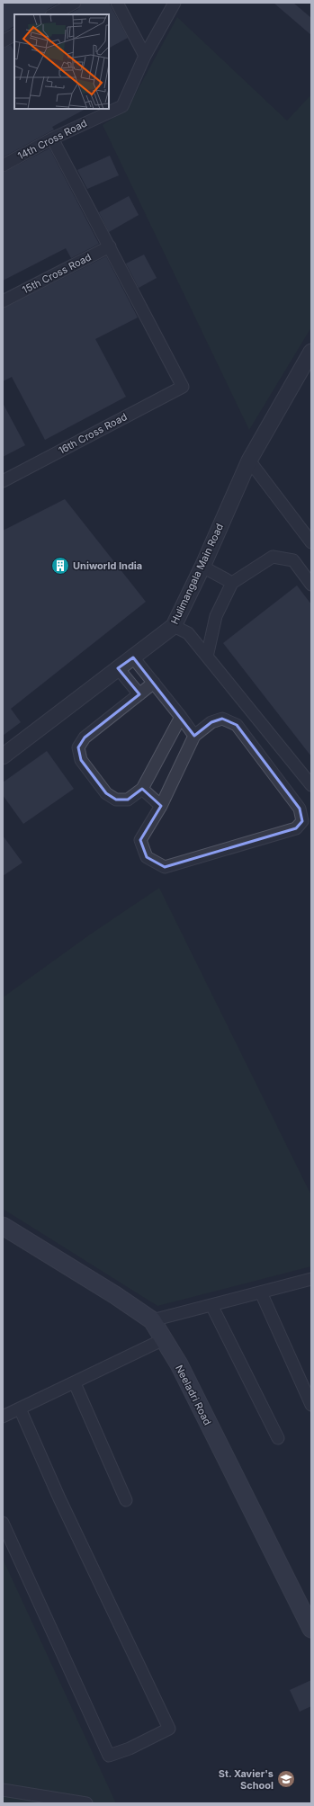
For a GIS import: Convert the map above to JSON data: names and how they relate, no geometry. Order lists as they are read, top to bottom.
{
  "streets": {
    "main road": ["Neeladri Road"],
    "street": [
      "14th Cross Road",
      "15th Cross Road",
      "16th Cross Road",
      "Hulimangala Main Road"
    ]
  },
  "crossings": [
    ["15th Cross Road", "16th Cross Road"]
  ],
  "places": {
    "building": ["Uniworld India"],
    "school or university": ["St. Xavier's School"]
  }
}
